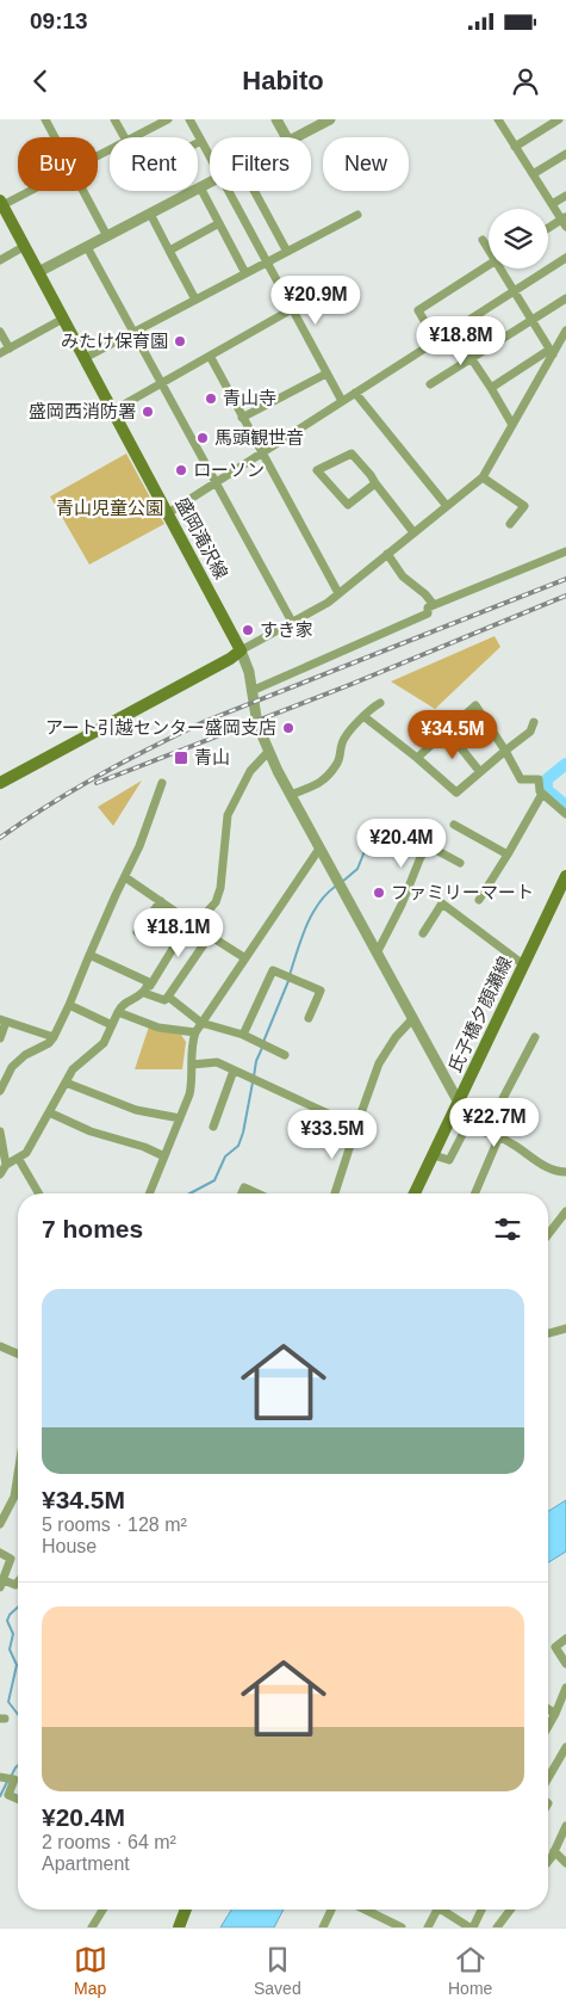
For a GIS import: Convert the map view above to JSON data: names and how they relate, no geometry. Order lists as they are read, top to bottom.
{
  "streets": {
    "main road": ["盛岡滝沢線", "氏子橋夕顔瀬線"]
  },
  "parks": ["青山児童公園"],
  "places": {
    "other": [
      "みたけ保育園",
      "青山寺",
      "盛岡西消防署",
      "馬頭観世音",
      "ローソン",
      "すき家",
      "アート引越センター盛岡支店",
      "ファミリーマート"
    ],
    "transit": ["青山"]
  },
  "page": {
    "status": "09:13",
    "header": "Habito",
    "chip": [
      "Buy",
      "Rent",
      "Filters",
      "New"
    ],
    "price": [
      "¥20.9M",
      "¥18.8M",
      "¥34.5M",
      "¥20.4M",
      "¥18.1M",
      "¥22.7M",
      "¥33.5M"
    ],
    "heading": "7 homes",
    "list": [
      {
        "name": "¥34.5M",
        "note": "5 rooms · 128 m² · House"
      },
      {
        "name": "¥20.4M",
        "note": "2 rooms · 64 m² · Apartment"
      }
    ],
    "tabs": ["Map", "Saved", "Home"]
  }
}
